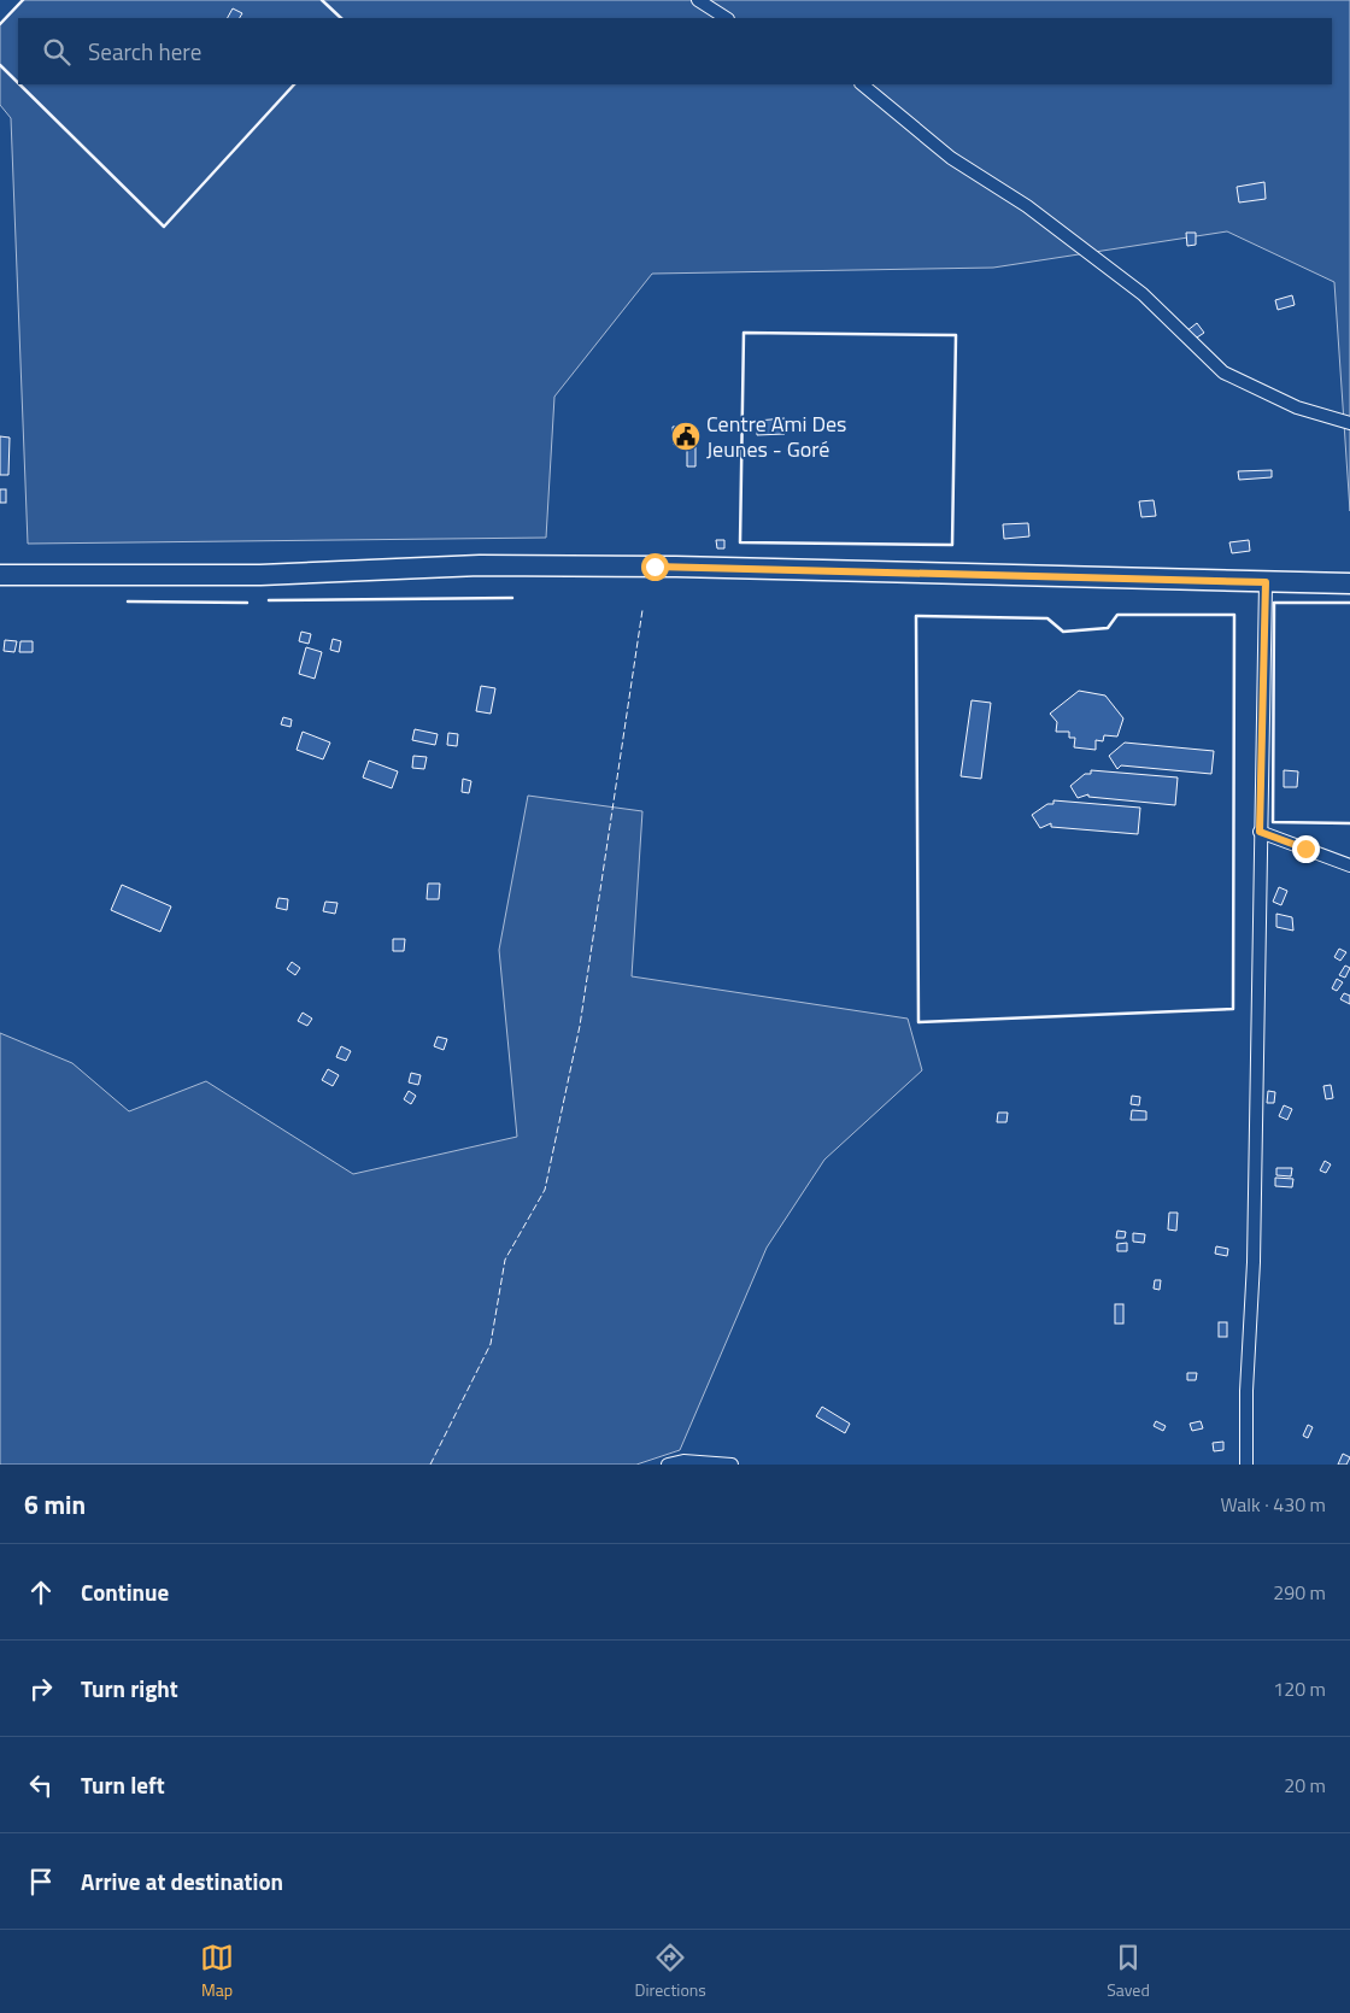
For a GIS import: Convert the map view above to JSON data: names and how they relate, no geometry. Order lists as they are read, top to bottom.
{
  "places": {
    "public building": ["Centre Ami Des Jeunes - Goré"]
  },
  "page": {
    "search": "Search here",
    "heading": ["6 min", "Walk · 430 m"],
    "list": [
      ["Continue", "290 m"],
      ["Turn right", "120 m"],
      ["Turn left", "20 m"],
      "Arrive at destination"
    ],
    "nav": ["Map", "Directions", "Saved"]
  }
}
